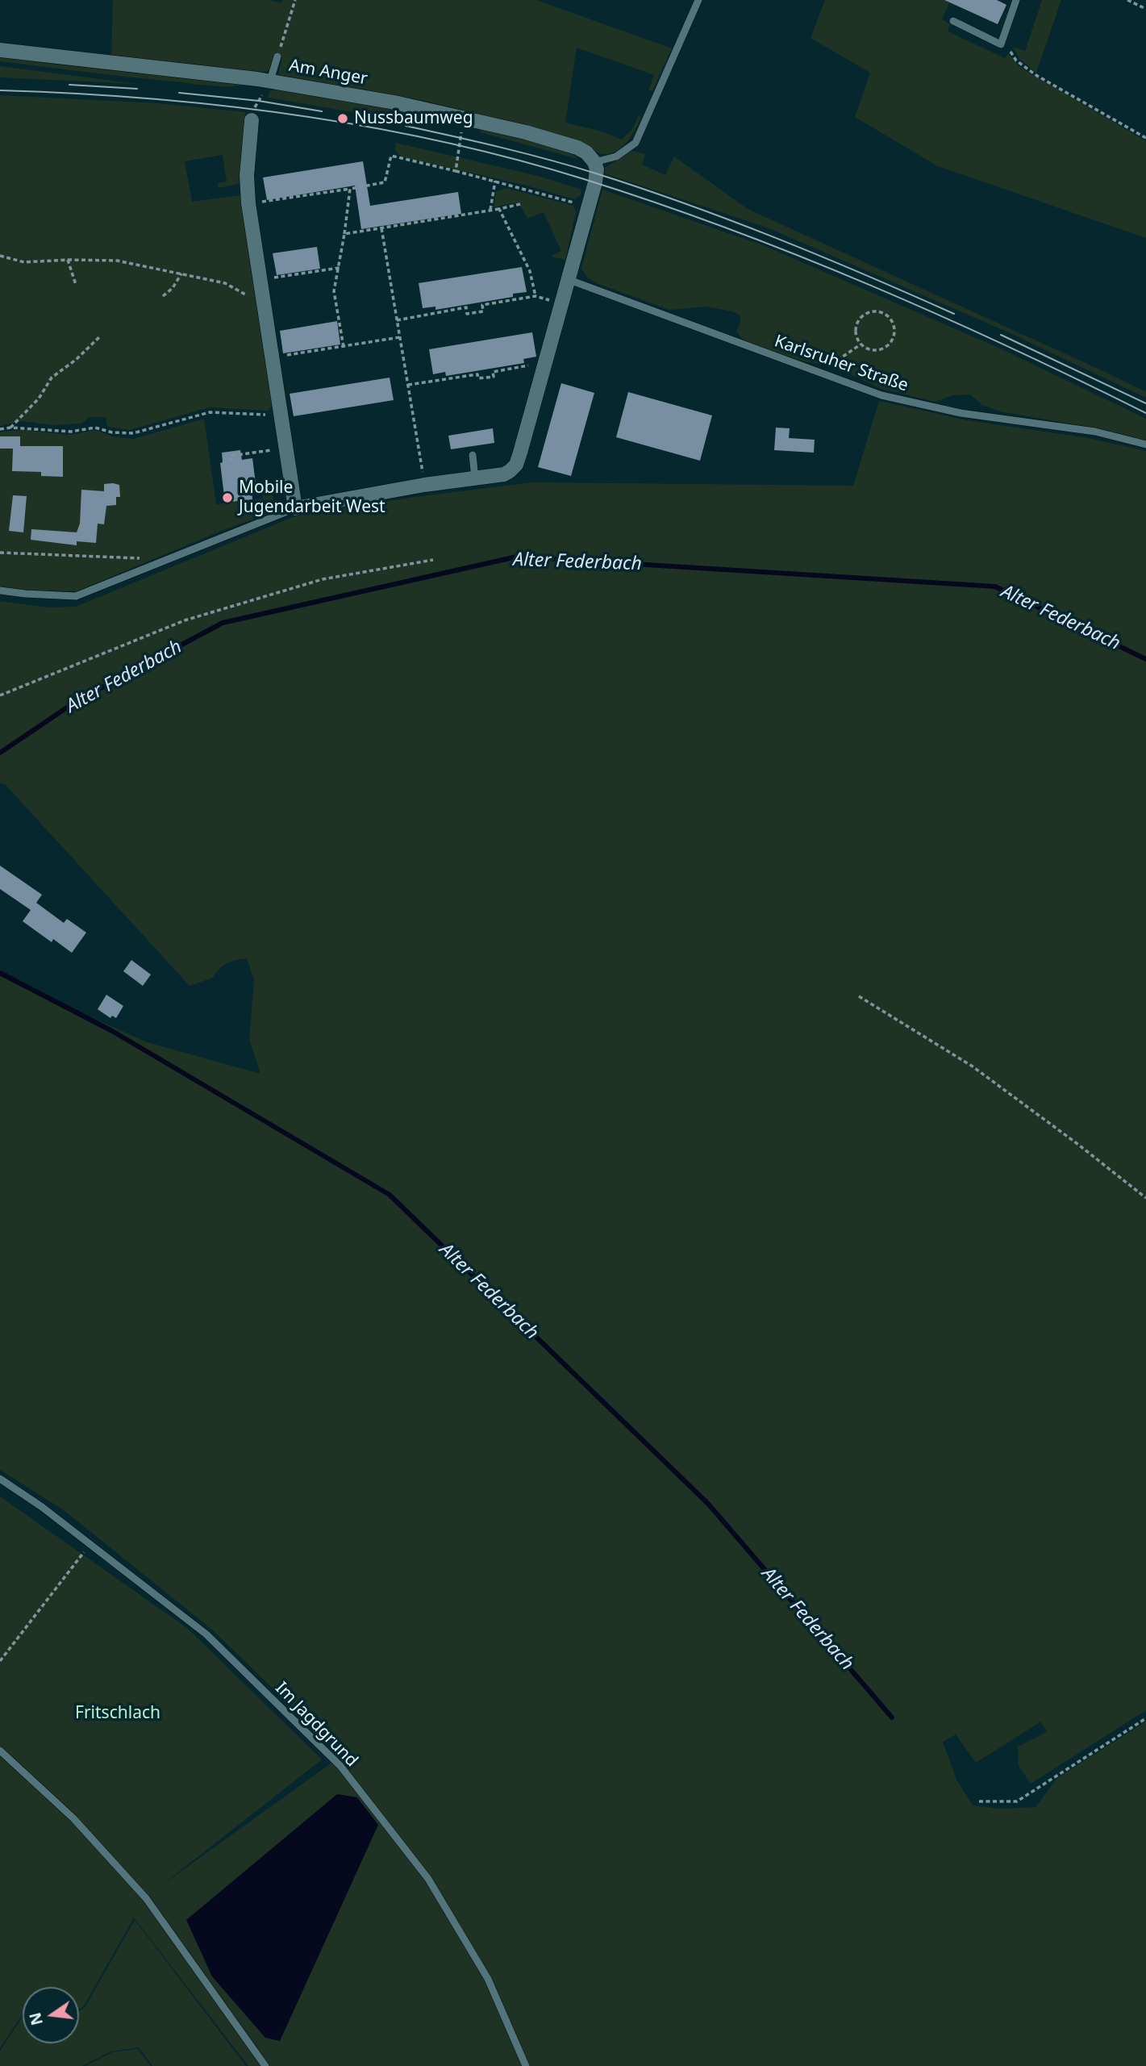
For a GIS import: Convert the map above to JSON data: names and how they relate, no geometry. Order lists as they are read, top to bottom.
{
  "streets": {
    "street": ["Am Anger"],
    "lane": ["Karlsruher Straße", "Im Jagdgrund"]
  },
  "water": ["Alter Federbach"],
  "parks": ["Fritschlach"],
  "places": ["Nussbaumweg", "Mobile Jugendarbeit West"],
  "north": "left"
}
